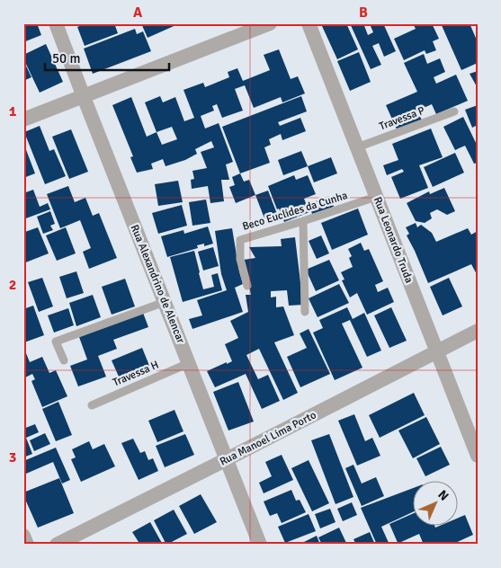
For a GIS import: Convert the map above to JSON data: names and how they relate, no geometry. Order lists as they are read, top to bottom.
{
  "streets": {
    "street": ["Rua Leonardo Truda", "Rua Alexandrino de Alencar", "Rua Manoel Lima Porto"],
    "lane": ["Travessa P", "Beco Euclides da Cunha", "Travessa H"]
  },
  "crossings": [
    ["Travessa P", "Rua Leonardo Truda"],
    ["Beco Euclides da Cunha", "Rua Leonardo Truda"],
    ["Rua Leonardo Truda", "Rua Manoel Lima Porto"],
    ["Rua Alexandrino de Alencar", "Travessa H"],
    ["Rua Alexandrino de Alencar", "Rua Manoel Lima Porto"]
  ],
  "scale_bar": "50 m",
  "north": "top right",
  "grid": {
    "columns": ["A", "B"],
    "rows": ["1", "2", "3"]
  }
}
